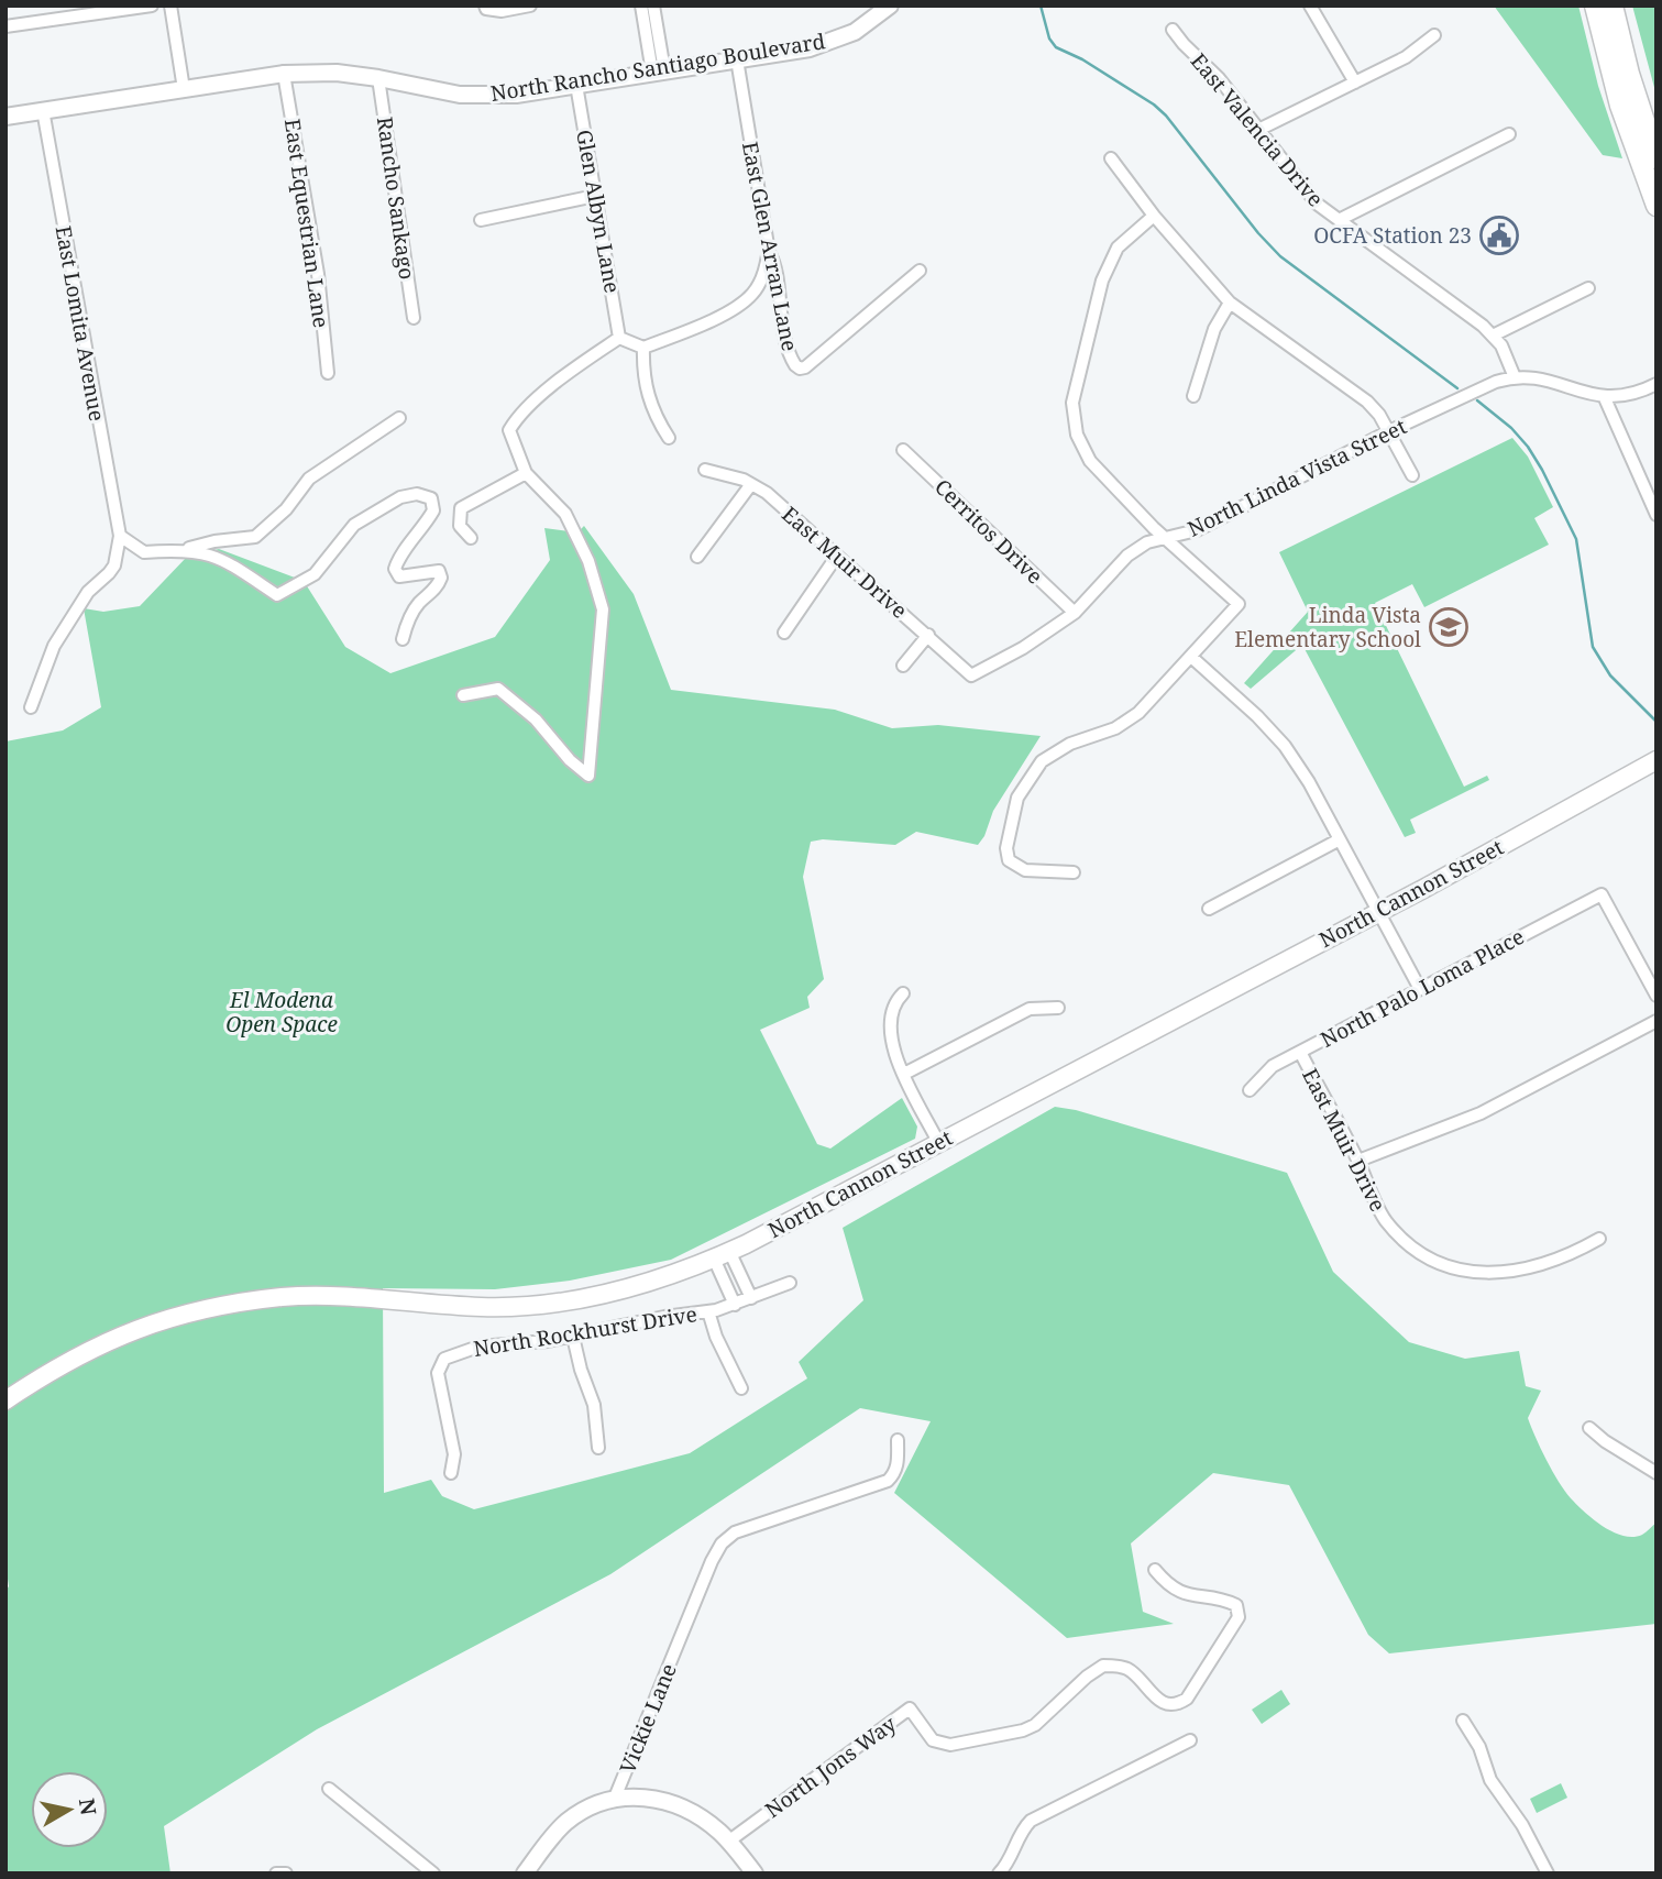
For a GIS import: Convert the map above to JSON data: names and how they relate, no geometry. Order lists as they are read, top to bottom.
{
  "streets": {
    "main road": ["North Cannon Street"],
    "street": [
      "North Rancho Santiago Boulevard",
      "East Valencia Drive",
      "Rancho Sankago",
      "Glen Albyn Lane",
      "East Equestrian Lane",
      "East Glen Arran Lane",
      "East Lomita Avenue",
      "North Linda Vista Street",
      "Cerritos Drive",
      "East Muir Drive",
      "North Palo Loma Place",
      "North Rockhurst Drive",
      "Vickie Lane",
      "North Jons Way"
    ]
  },
  "crossings": [
    ["North Rancho Santiago Boulevard", "Rancho Sankago"],
    ["North Rancho Santiago Boulevard", "Glen Albyn Lane"],
    ["North Rancho Santiago Boulevard", "East Equestrian Lane"],
    ["North Rancho Santiago Boulevard", "East Glen Arran Lane"],
    ["North Rancho Santiago Boulevard", "East Lomita Avenue"],
    ["East Valencia Drive", "North Linda Vista Street"],
    ["North Linda Vista Street", "Cerritos Drive"],
    ["North Linda Vista Street", "East Muir Drive"],
    ["East Muir Drive", "North Palo Loma Place"]
  ],
  "parks": ["El Modena Open Space"],
  "places": {
    "public building": ["OCFA Station 23"],
    "school or university": ["Linda Vista Elementary School"]
  },
  "north": "right"
}
